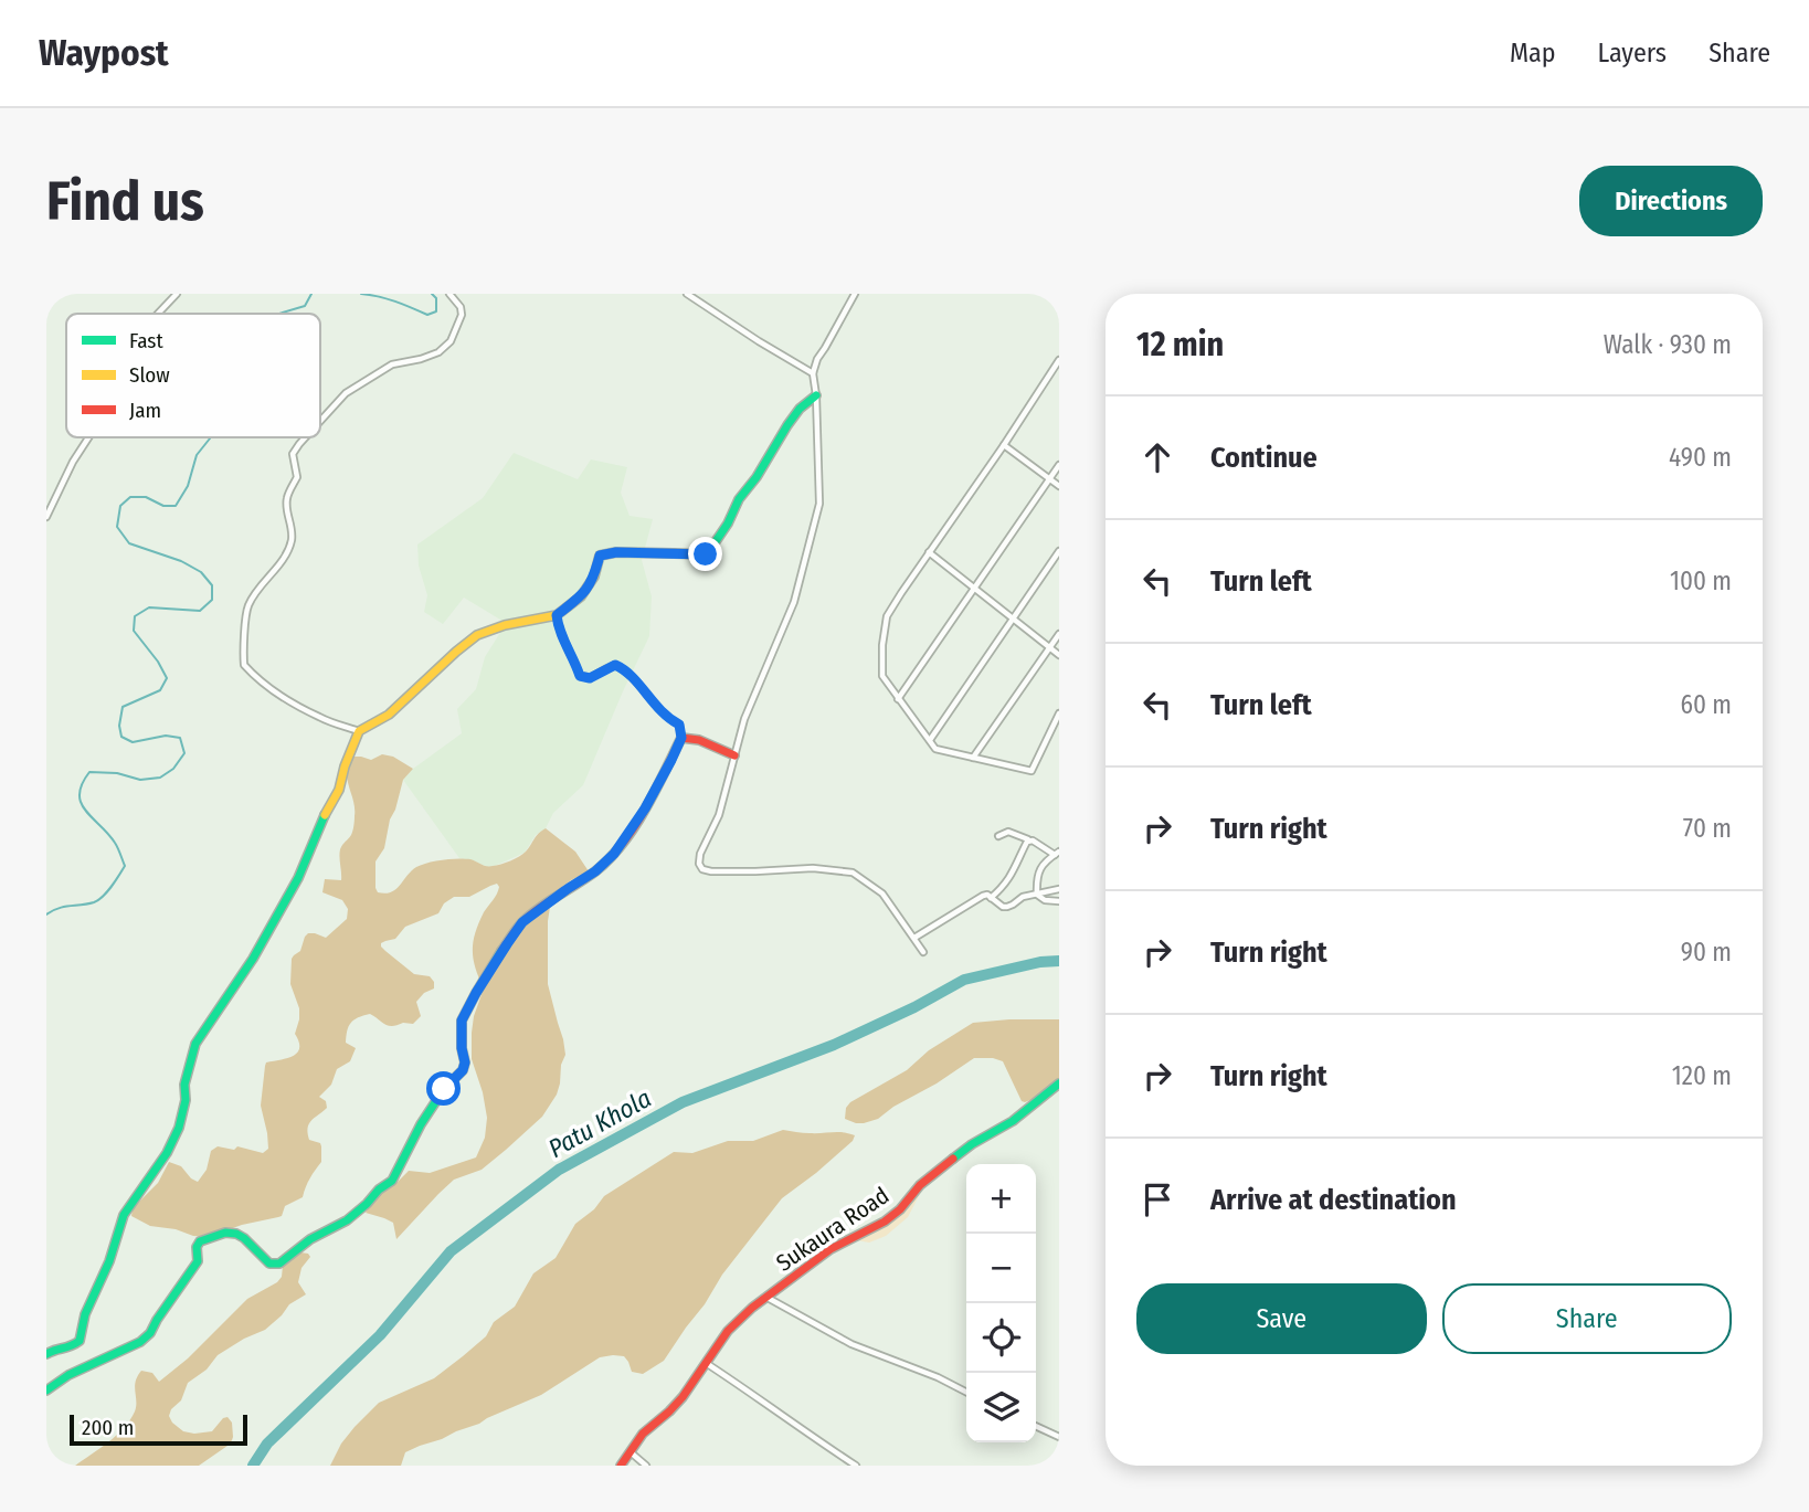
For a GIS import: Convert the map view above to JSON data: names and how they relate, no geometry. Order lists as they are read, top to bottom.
{
  "streets": {
    "street": ["Sukaura Road"]
  },
  "water": ["Patu Khola"],
  "legend": ["Fast", "Slow", "Jam"],
  "scale_bar": "200 m",
  "page": {
    "header": "Waypost",
    "nav": ["Map", "Layers", "Share"],
    "buttons": [
      "Directions",
      ["Save", "Share"]
    ],
    "title": "Find us",
    "heading": ["12 min", "Walk · 930 m"],
    "list": [
      ["Continue", "490 m"],
      ["Turn left", "100 m"],
      ["Turn left", "60 m"],
      ["Turn right", "70 m"],
      ["Turn right", "90 m"],
      ["Turn right", "120 m"],
      "Arrive at destination"
    ],
    "map_buttons": ["+", "−"],
    "scale": "200 m"
  }
}
